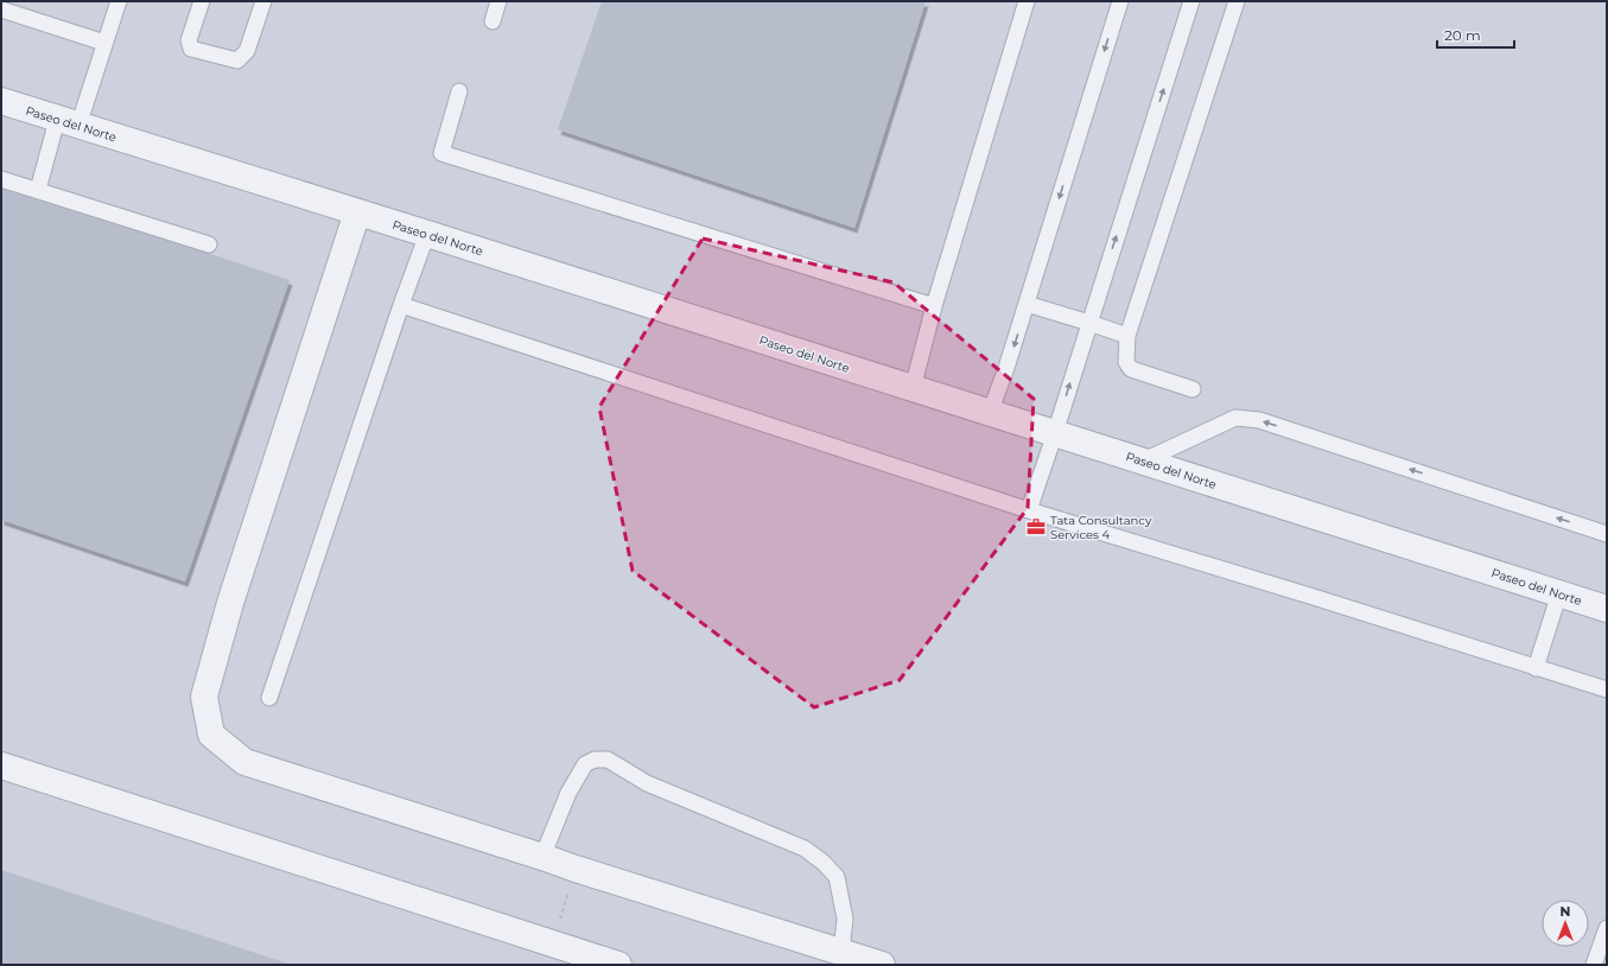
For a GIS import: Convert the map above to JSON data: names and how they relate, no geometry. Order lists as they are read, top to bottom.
{
  "streets": {
    "street": ["Paseo del Norte"]
  },
  "places": {
    "office": ["Tata Consultancy Services 4"]
  },
  "scale_bar": "20 m",
  "north": "top"
}
